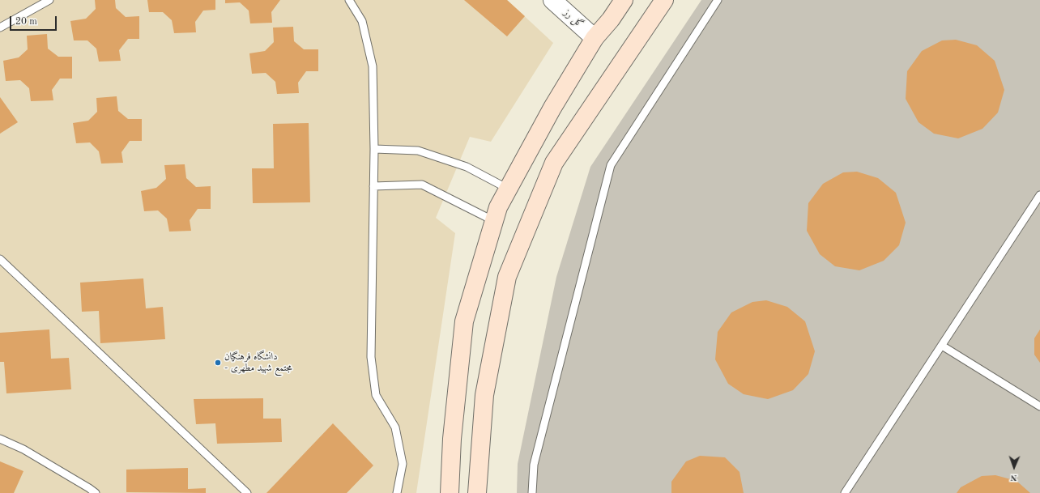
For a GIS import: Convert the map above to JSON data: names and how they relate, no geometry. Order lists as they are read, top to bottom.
{
  "streets": {
    "street": ["گل رز"]
  },
  "places": ["دانشگاه فرهنگیان - مجتمع شهید مطهری"],
  "scale_bar": "20 m",
  "north": "bottom"
}
